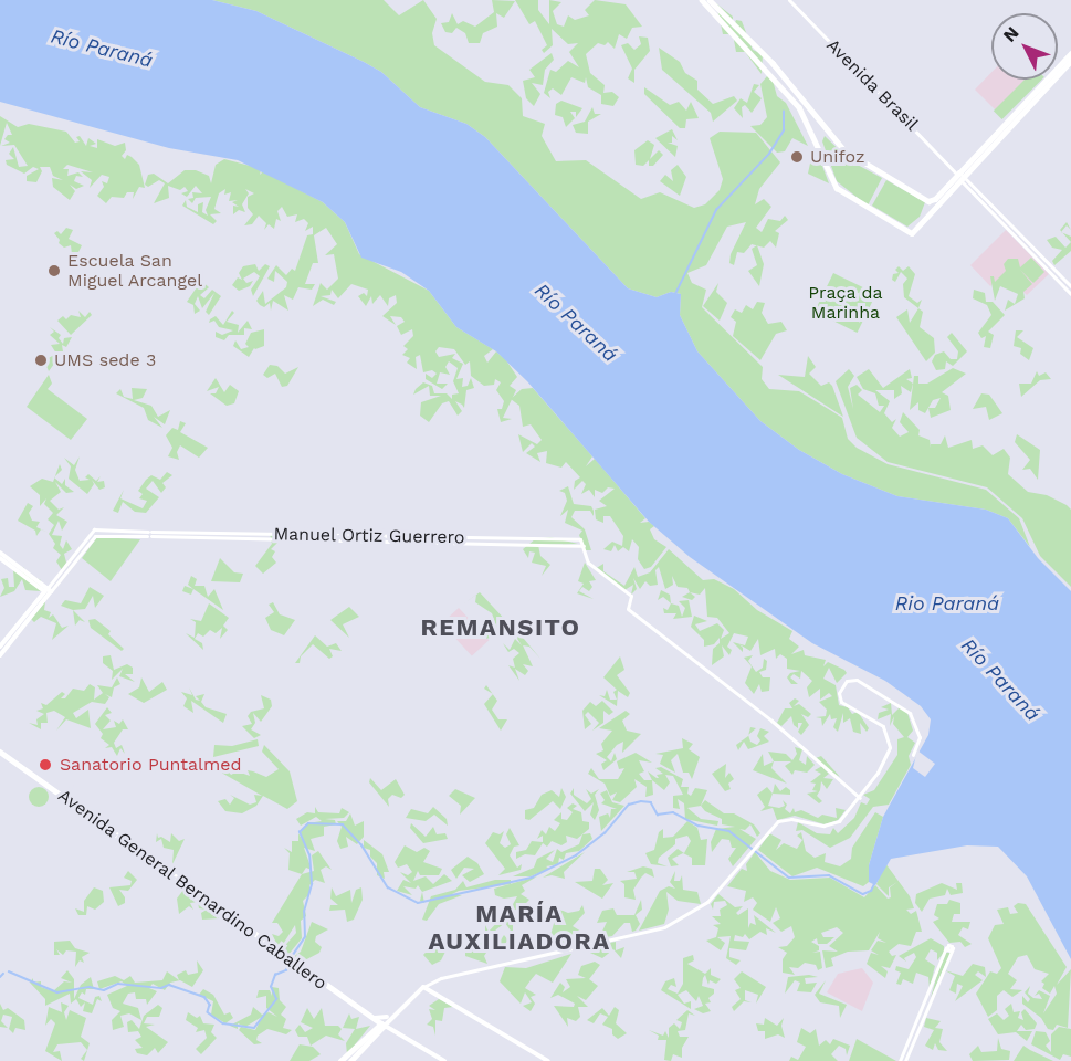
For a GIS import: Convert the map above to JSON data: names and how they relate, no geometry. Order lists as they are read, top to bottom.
{
  "streets": {
    "main road": ["Avenida General Bernardino Caballero"],
    "street": ["Avenida Brasil", "Manuel Ortiz Guerrero"]
  },
  "districts": ["REMANSITO", "MARÍA AUXILIADORA"],
  "water": ["Río Paraná", "Rio Paraná"],
  "parks": ["Praça da Marinha"],
  "places": [
    "Unifoz",
    "Escuela San Miguel Arcangel",
    "UMS sede 3",
    "Sanatorio Puntalmed"
  ],
  "north": "top left"
}
